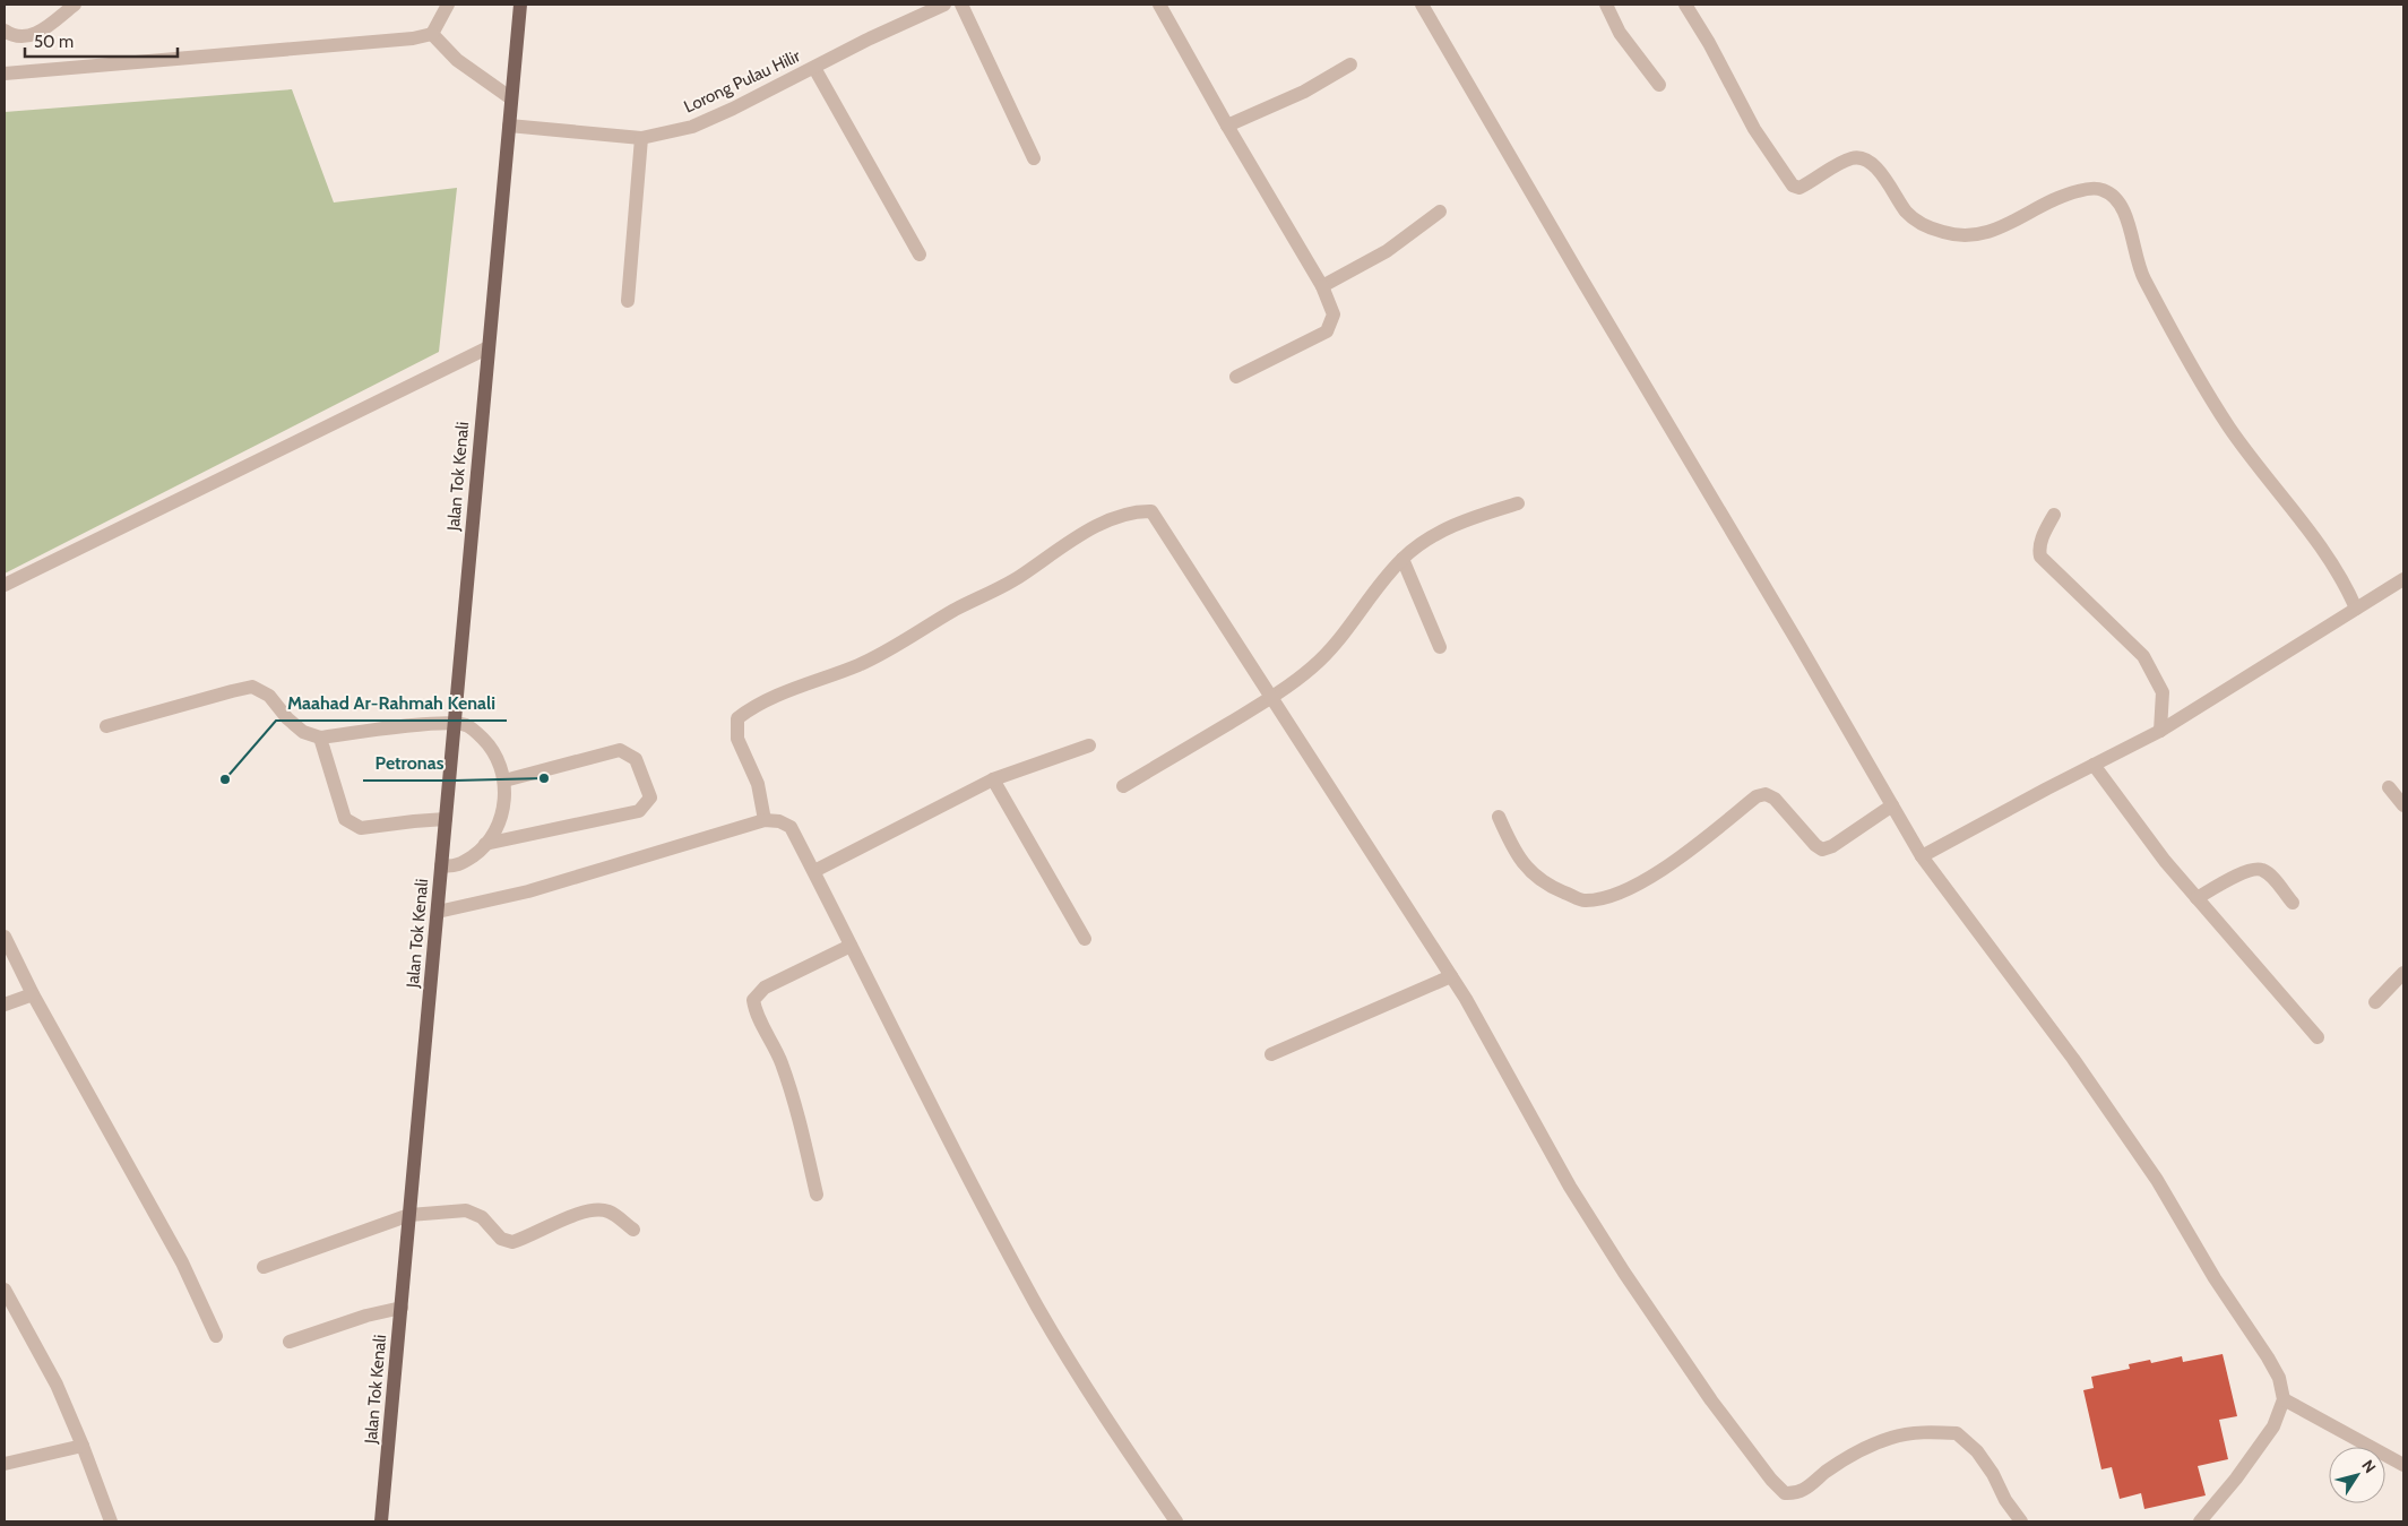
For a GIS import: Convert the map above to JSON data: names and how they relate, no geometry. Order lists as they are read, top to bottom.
{
  "streets": {
    "main road": ["Jalan Tok Kenali"],
    "street": ["Lorong Pulau Hilir"]
  },
  "crossings": [
    ["Lorong Pulau Hilir", "Jalan Tok Kenali"]
  ],
  "places": ["Petronas", "Maahad Ar-Rahmah Kenali"],
  "scale_bar": "50 m",
  "north": "top right"
}
